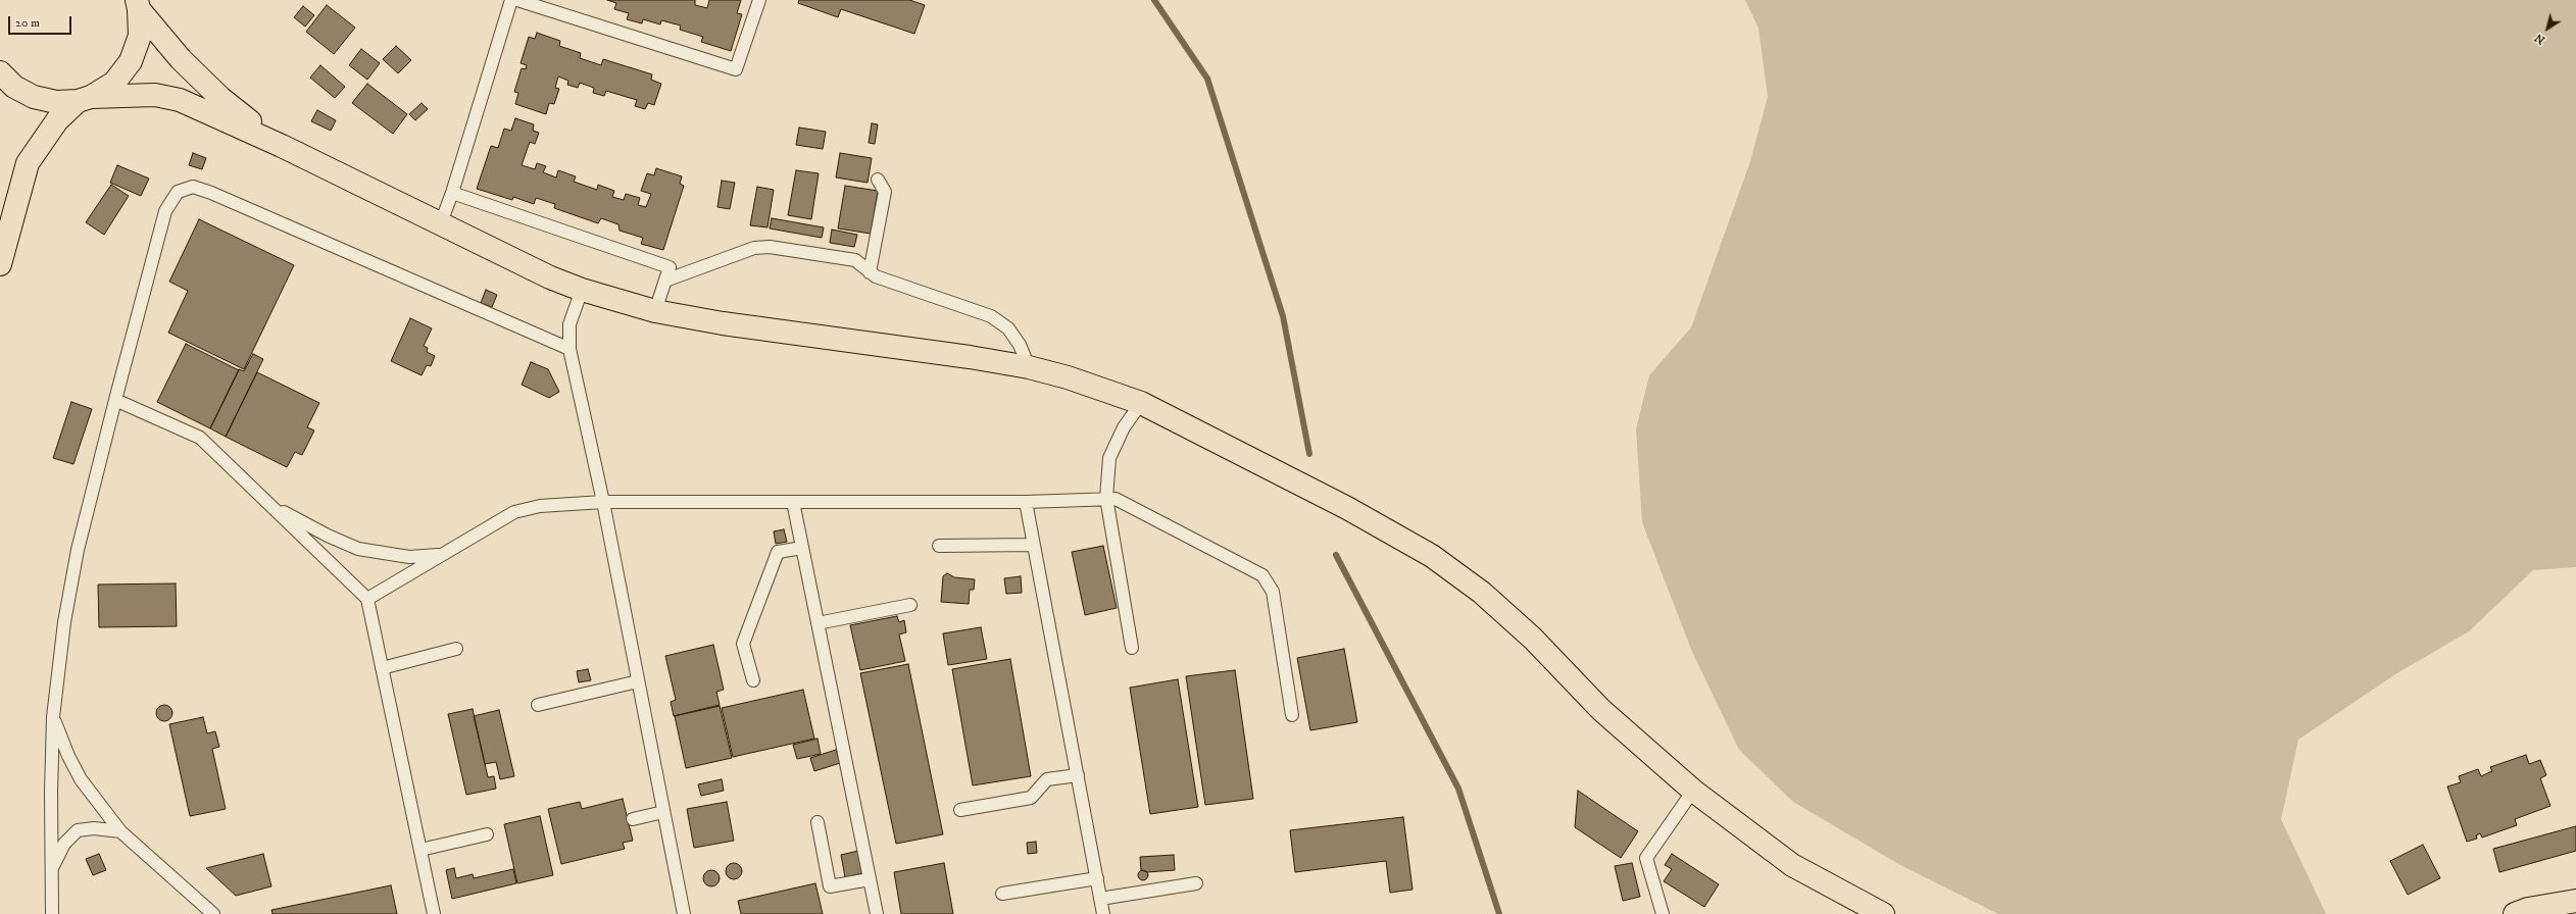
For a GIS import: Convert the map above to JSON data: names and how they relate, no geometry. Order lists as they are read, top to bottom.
{
  "scale_bar": "20 m",
  "north": "bottom left"
}
